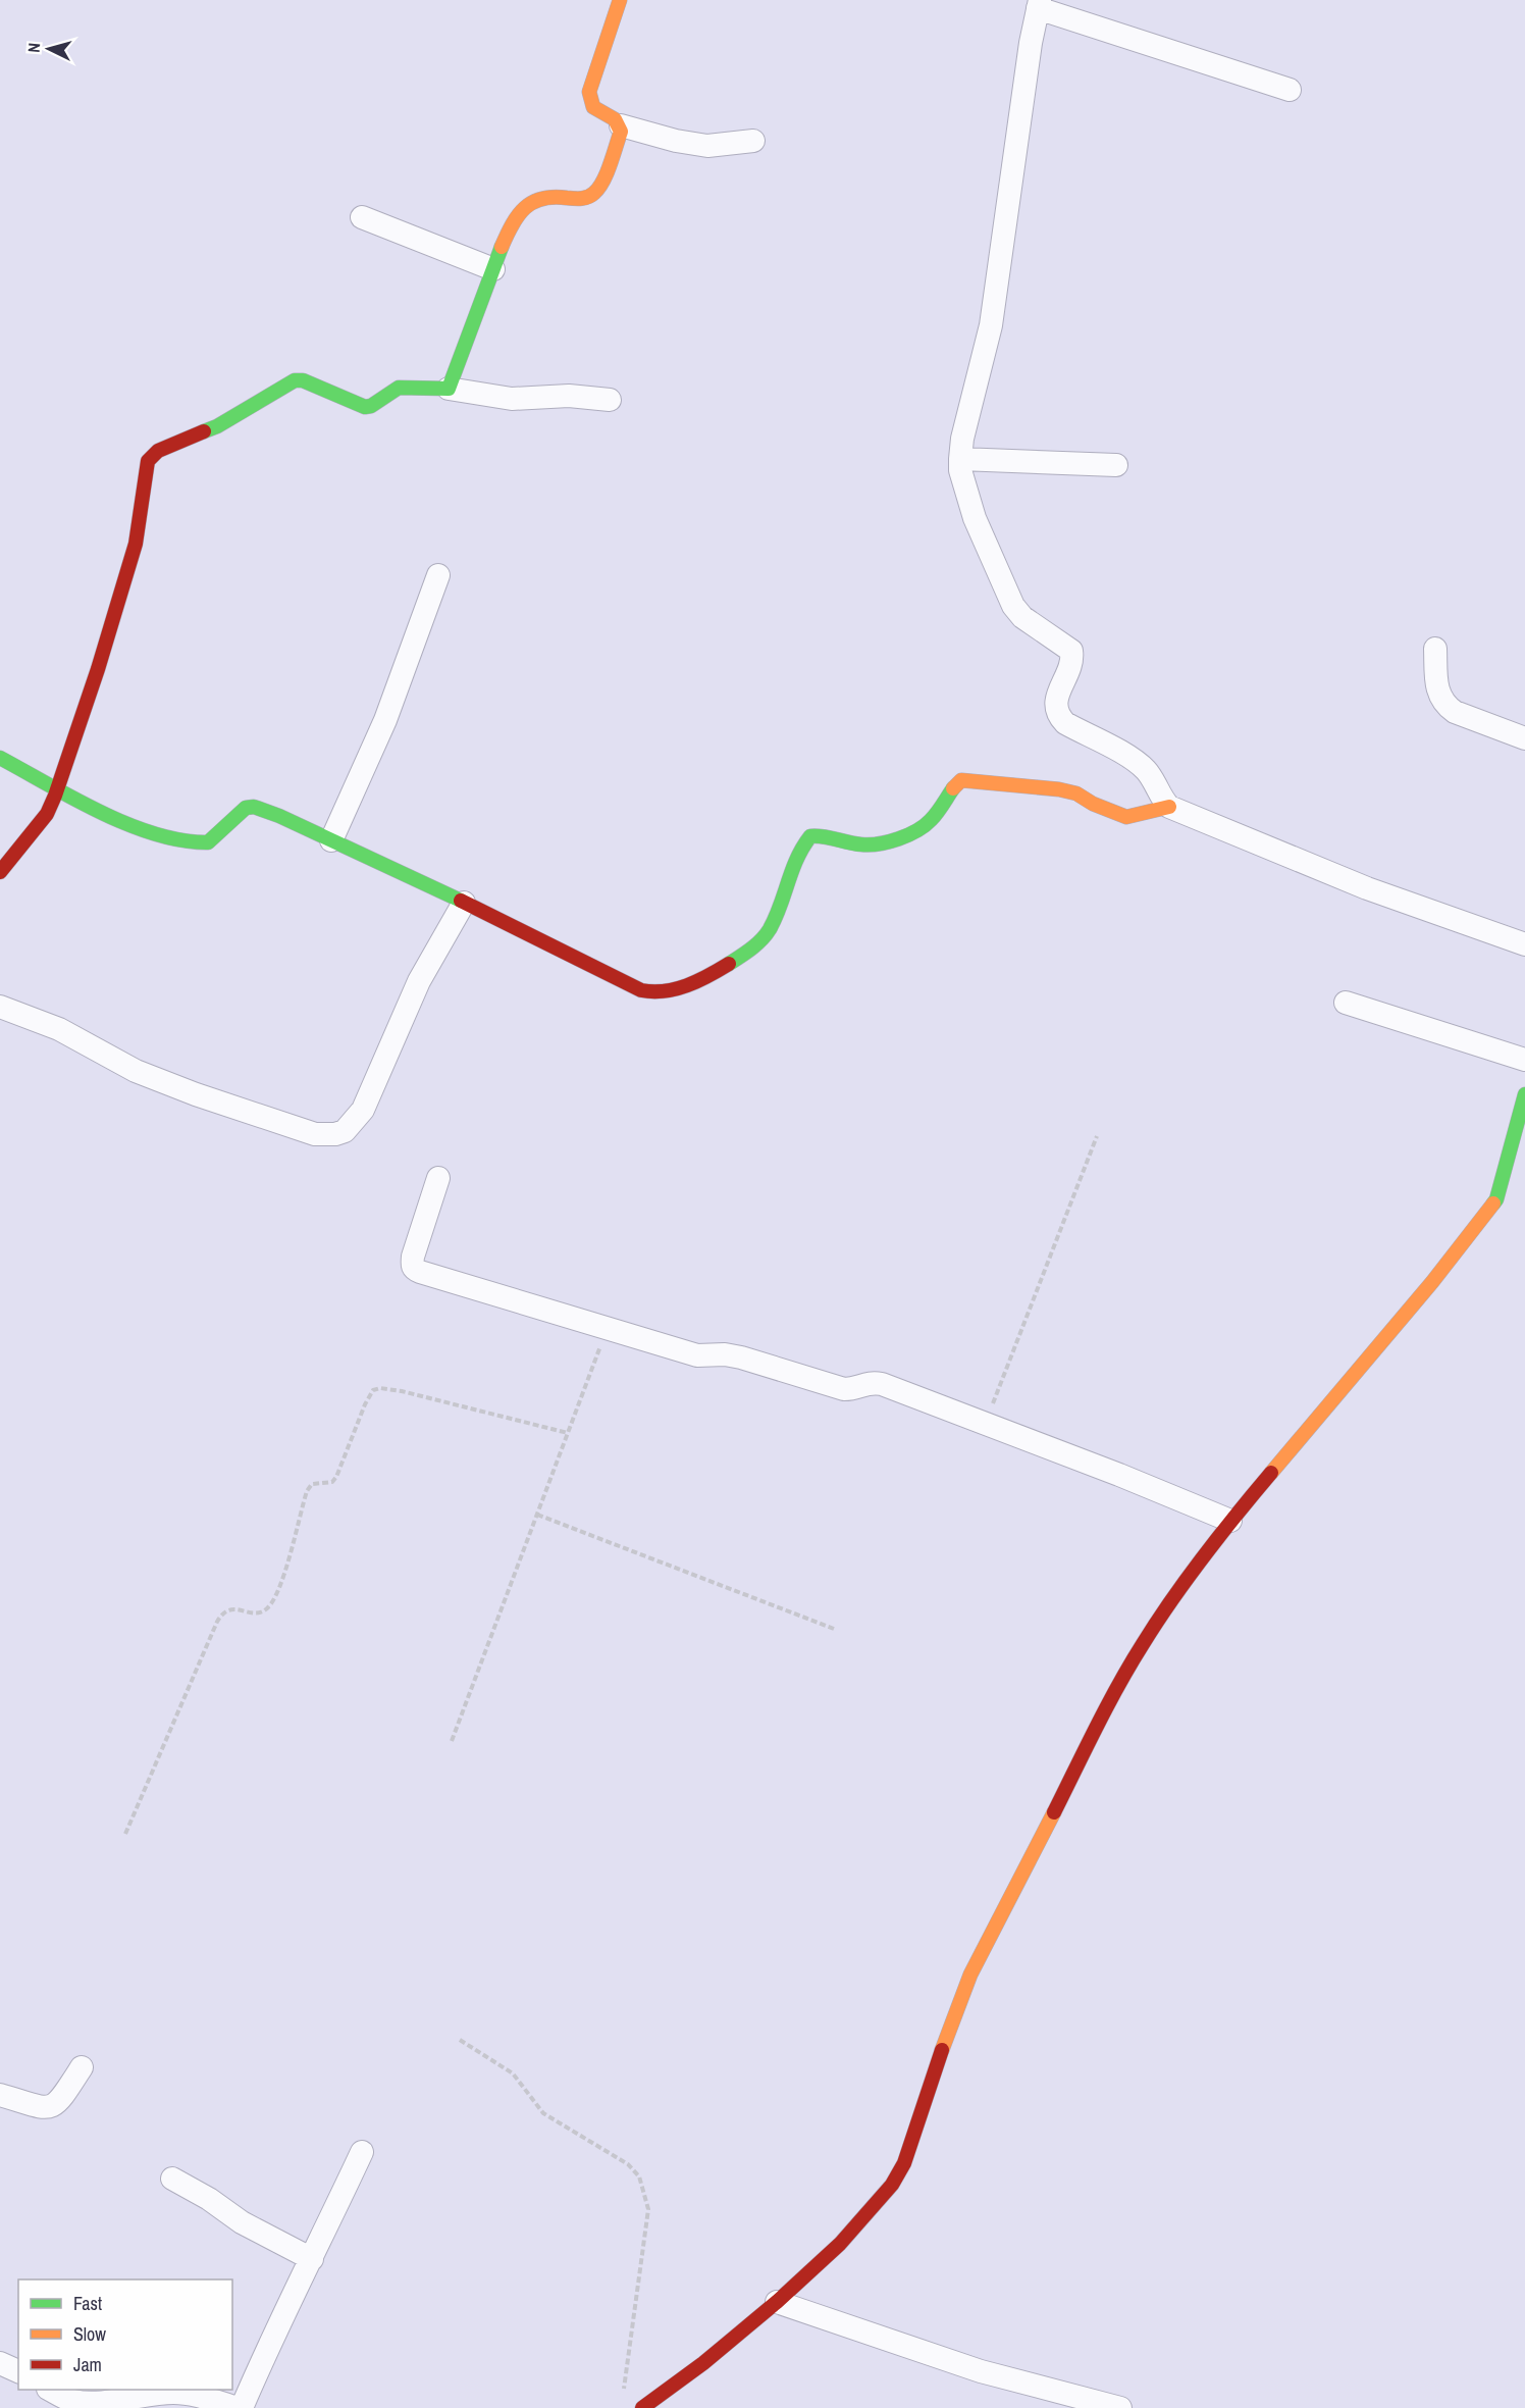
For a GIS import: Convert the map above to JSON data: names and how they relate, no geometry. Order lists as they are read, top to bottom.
{
  "legend": ["Fast", "Slow", "Jam"],
  "north": "left"
}
